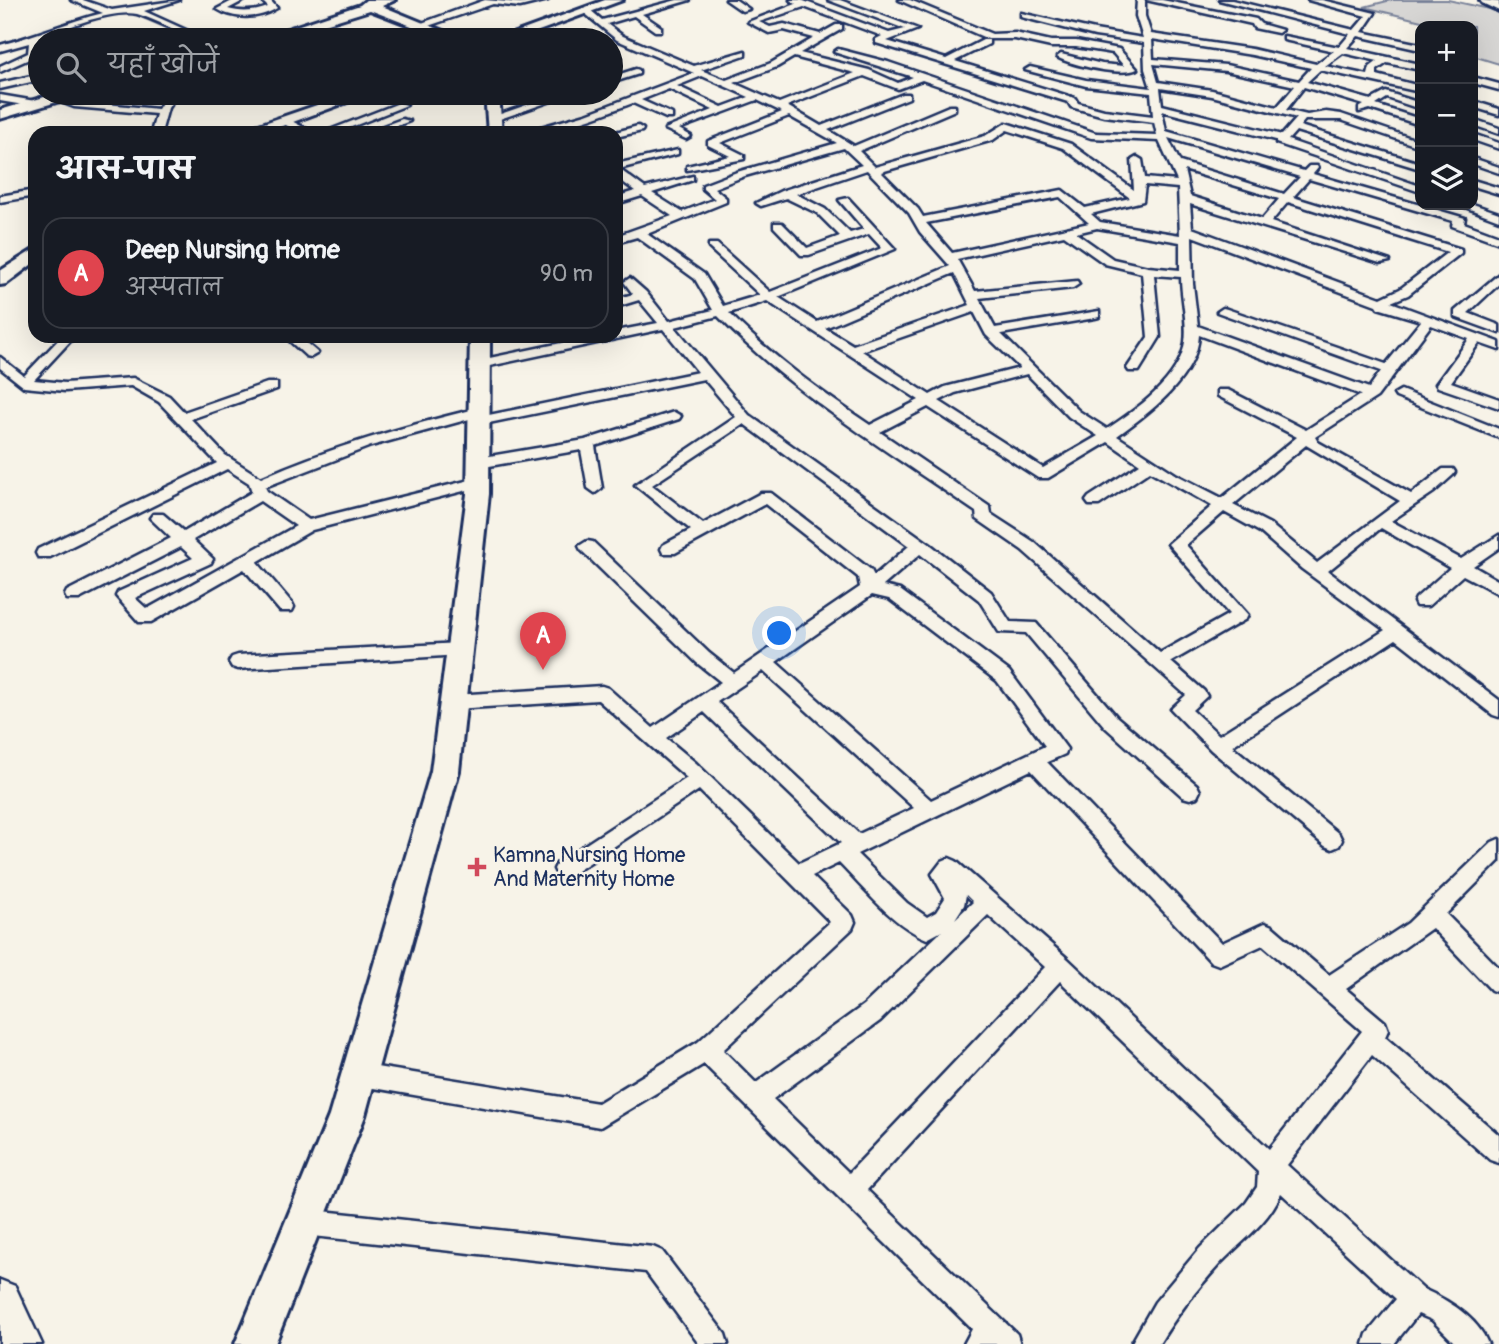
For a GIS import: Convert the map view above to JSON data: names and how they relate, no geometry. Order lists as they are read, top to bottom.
{
  "places": {
    "health": ["Kamna Nursing Home And Maternity Home"]
  },
  "page": {
    "map_buttons": ["+", "−"],
    "search": "यहाँ खोजें",
    "heading": "आस-पास",
    "list": [
      {
        "mark": "A",
        "name": "Deep Nursing Home",
        "note": "अस्पताल",
        "value": "90 m"
      }
    ],
    "pins": "A"
  }
}
